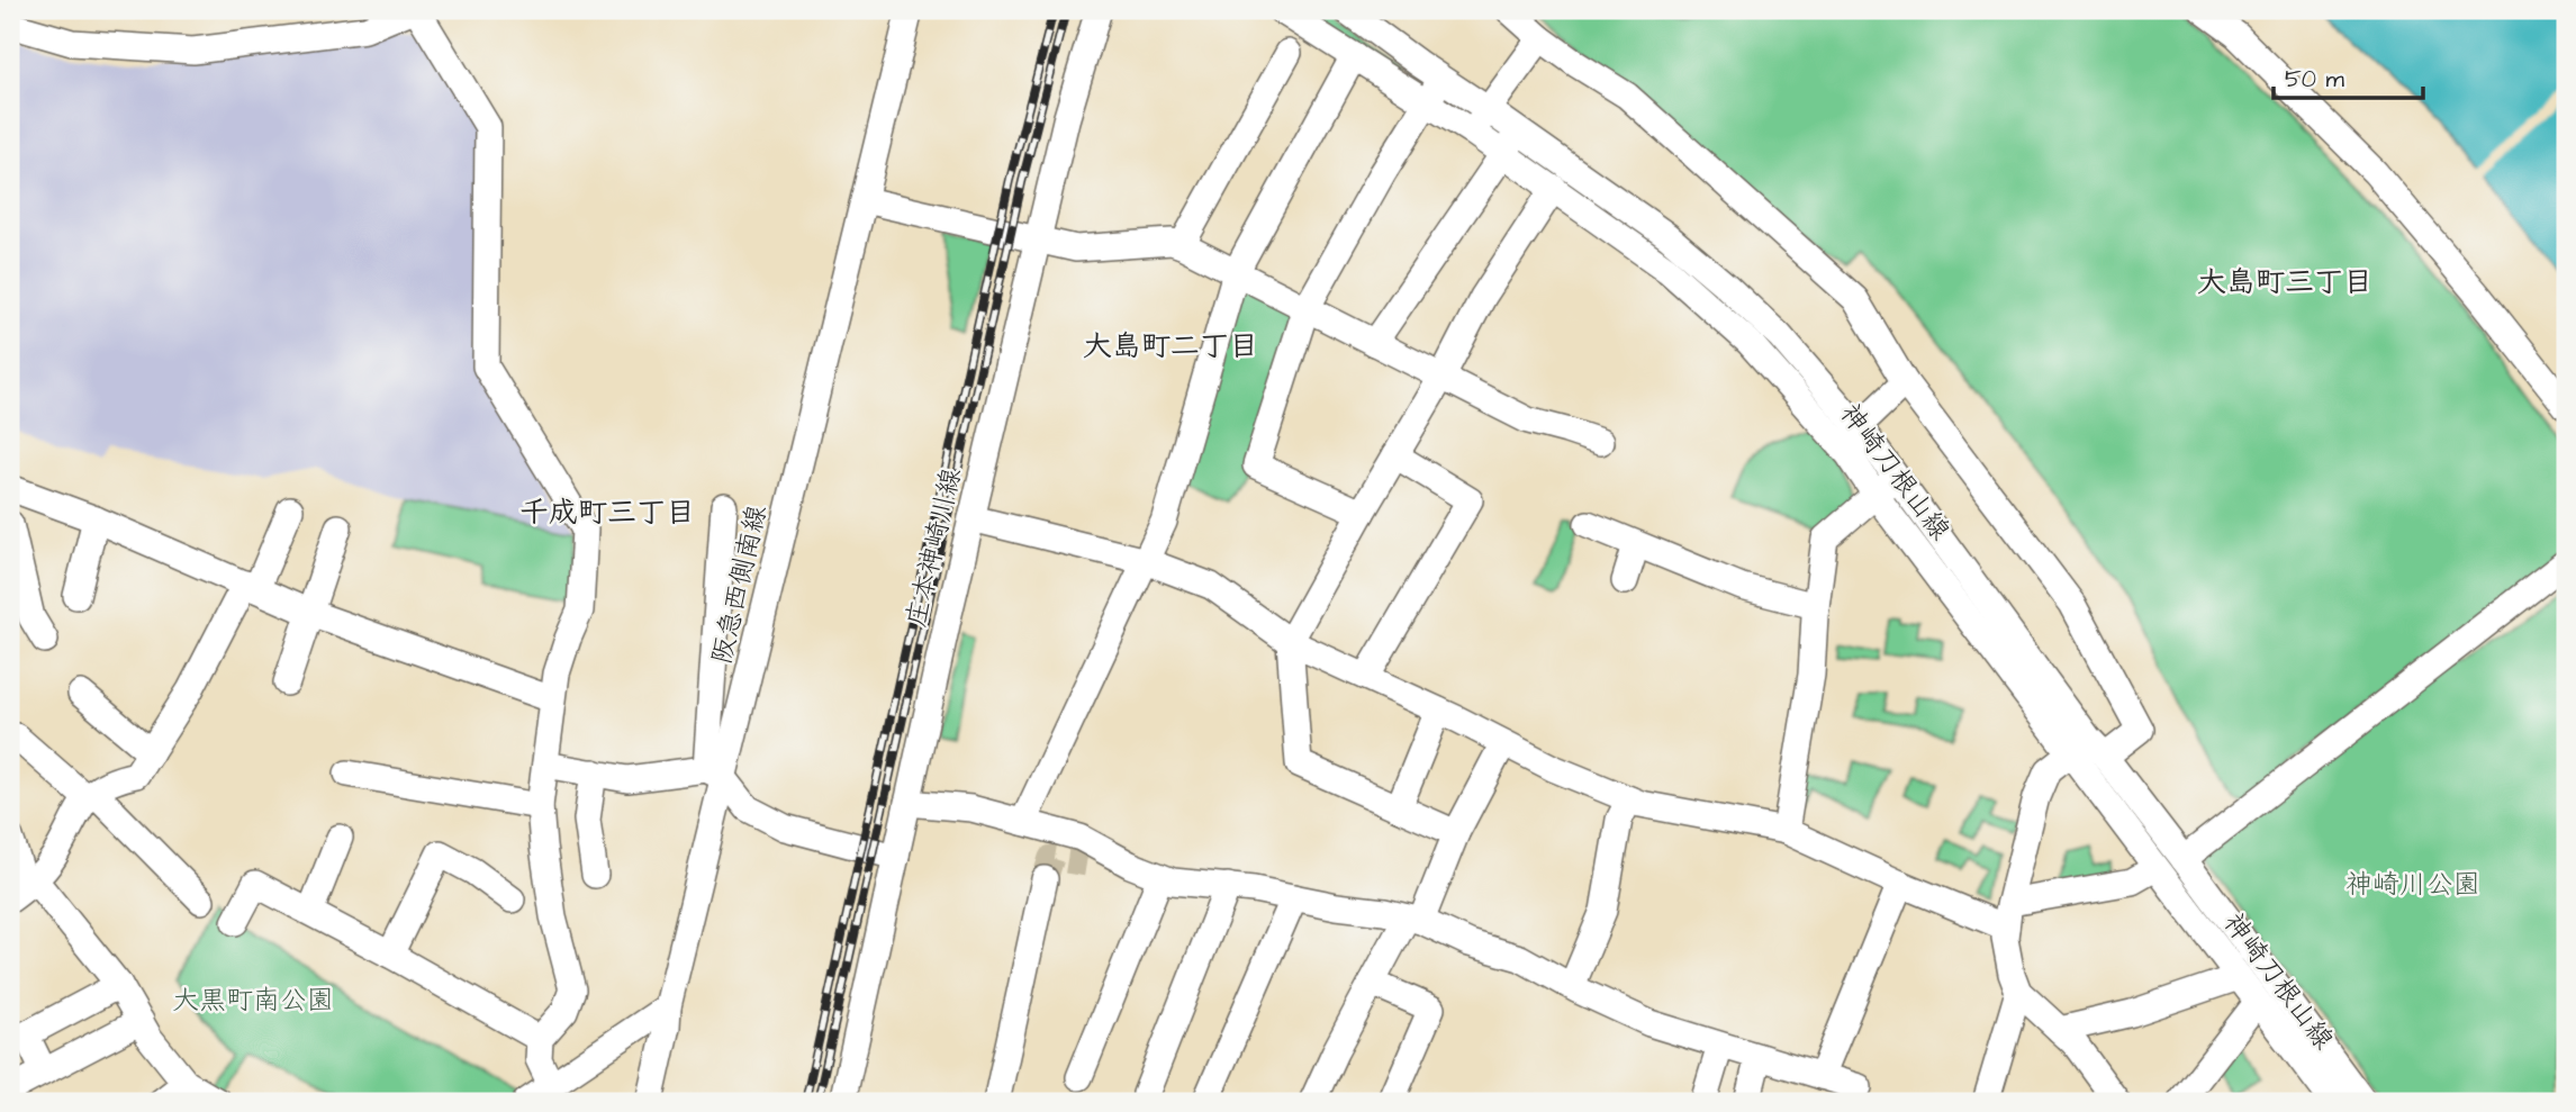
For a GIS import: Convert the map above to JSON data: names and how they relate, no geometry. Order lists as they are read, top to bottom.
{
  "streets": {
    "street": ["神崎刀根山線", "庄本神崎川線", "阪急西側南線"]
  },
  "districts": ["大島町三丁目", "大島町二丁目", "千成町三丁目"],
  "parks": ["神崎川公園", "大黒町南公園"],
  "scale_bar": "50 m"
}
